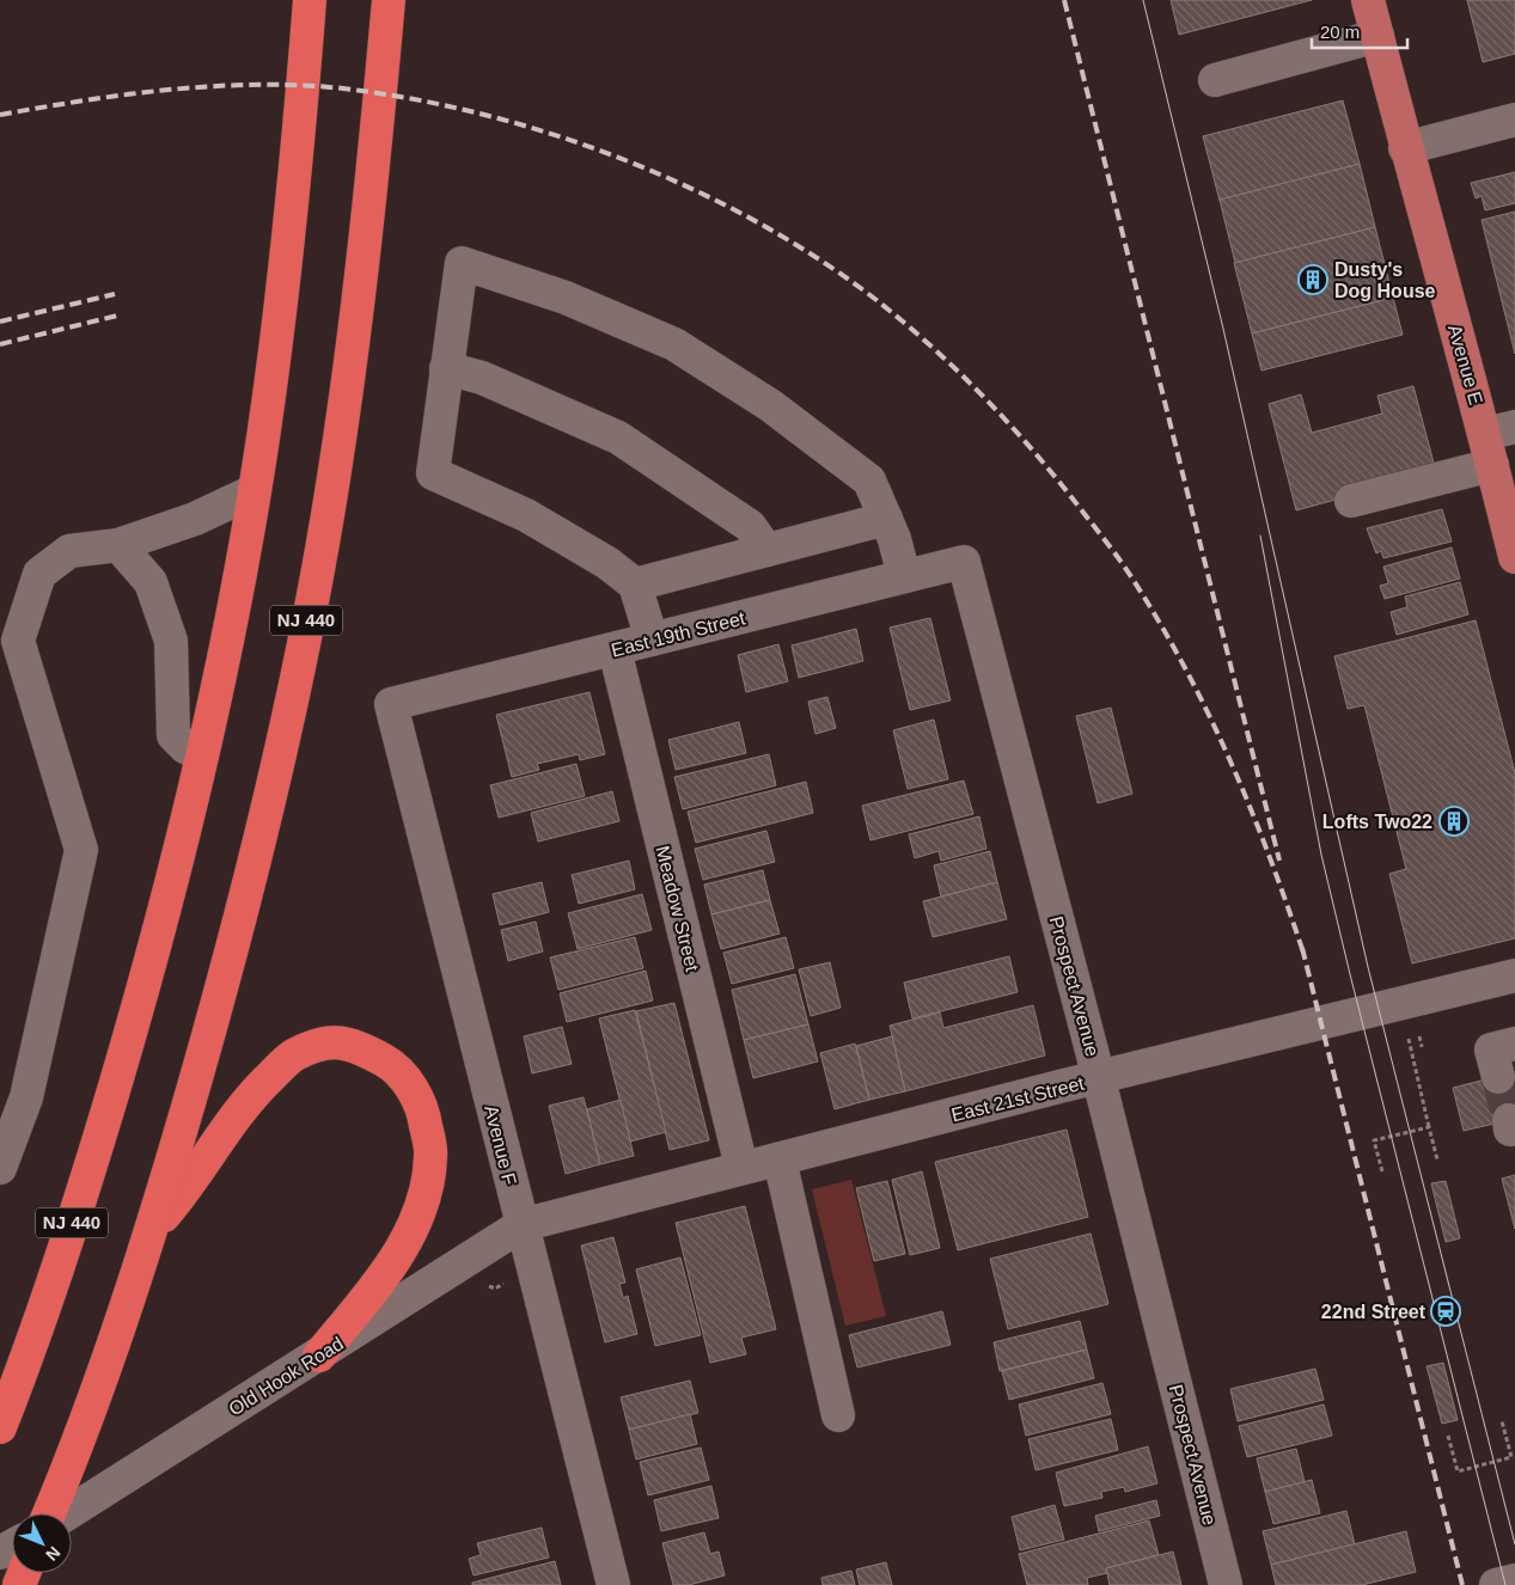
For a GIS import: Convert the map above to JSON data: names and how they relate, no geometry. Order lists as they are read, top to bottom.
{
  "streets": {
    "highway": ["NJ 440"],
    "main road": ["Avenue E"],
    "street": [
      "East 19th Street",
      "Meadow Street",
      "Prospect Avenue",
      "East 21st Street",
      "Avenue F",
      "Old Hook Road"
    ]
  },
  "crossings": [
    ["East 19th Street", "Meadow Street"],
    ["East 19th Street", "Prospect Avenue"],
    ["East 19th Street", "Avenue F"],
    ["Meadow Street", "East 21st Street"],
    ["Prospect Avenue", "East 21st Street"],
    ["East 21st Street", "Avenue F"],
    ["East 21st Street", "Old Hook Road"],
    ["Avenue F", "Old Hook Road"]
  ],
  "places": {
    "building": ["Dusty's Dog House", "Lofts Two22"],
    "station": ["22nd Street"]
  },
  "scale_bar": "20 m",
  "north": "bottom right"
}
